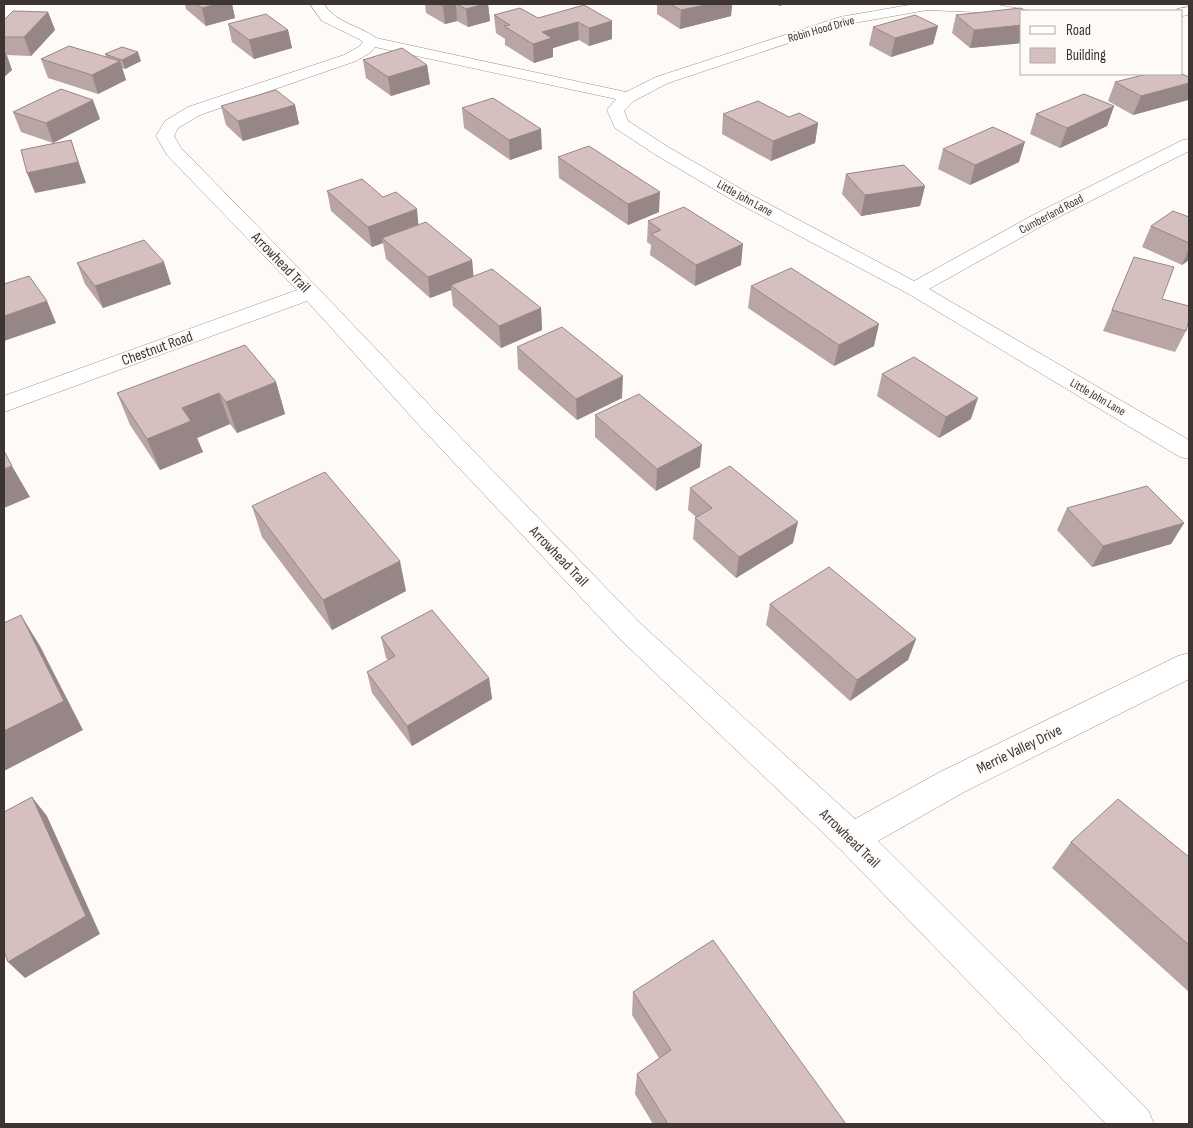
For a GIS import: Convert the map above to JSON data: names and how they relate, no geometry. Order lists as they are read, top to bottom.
{
  "streets": {
    "street": [
      "Robin Hood Drive",
      "Little John Lane",
      "Cumberland Road",
      "Arrowhead Trail",
      "Chestnut Road",
      "Merrie Valley Drive"
    ]
  },
  "crossings": [
    ["Robin Hood Drive", "Little John Lane"],
    ["Little John Lane", "Cumberland Road"],
    ["Arrowhead Trail", "Chestnut Road"],
    ["Arrowhead Trail", "Merrie Valley Drive"]
  ],
  "legend": ["Road", "Building"]
}
